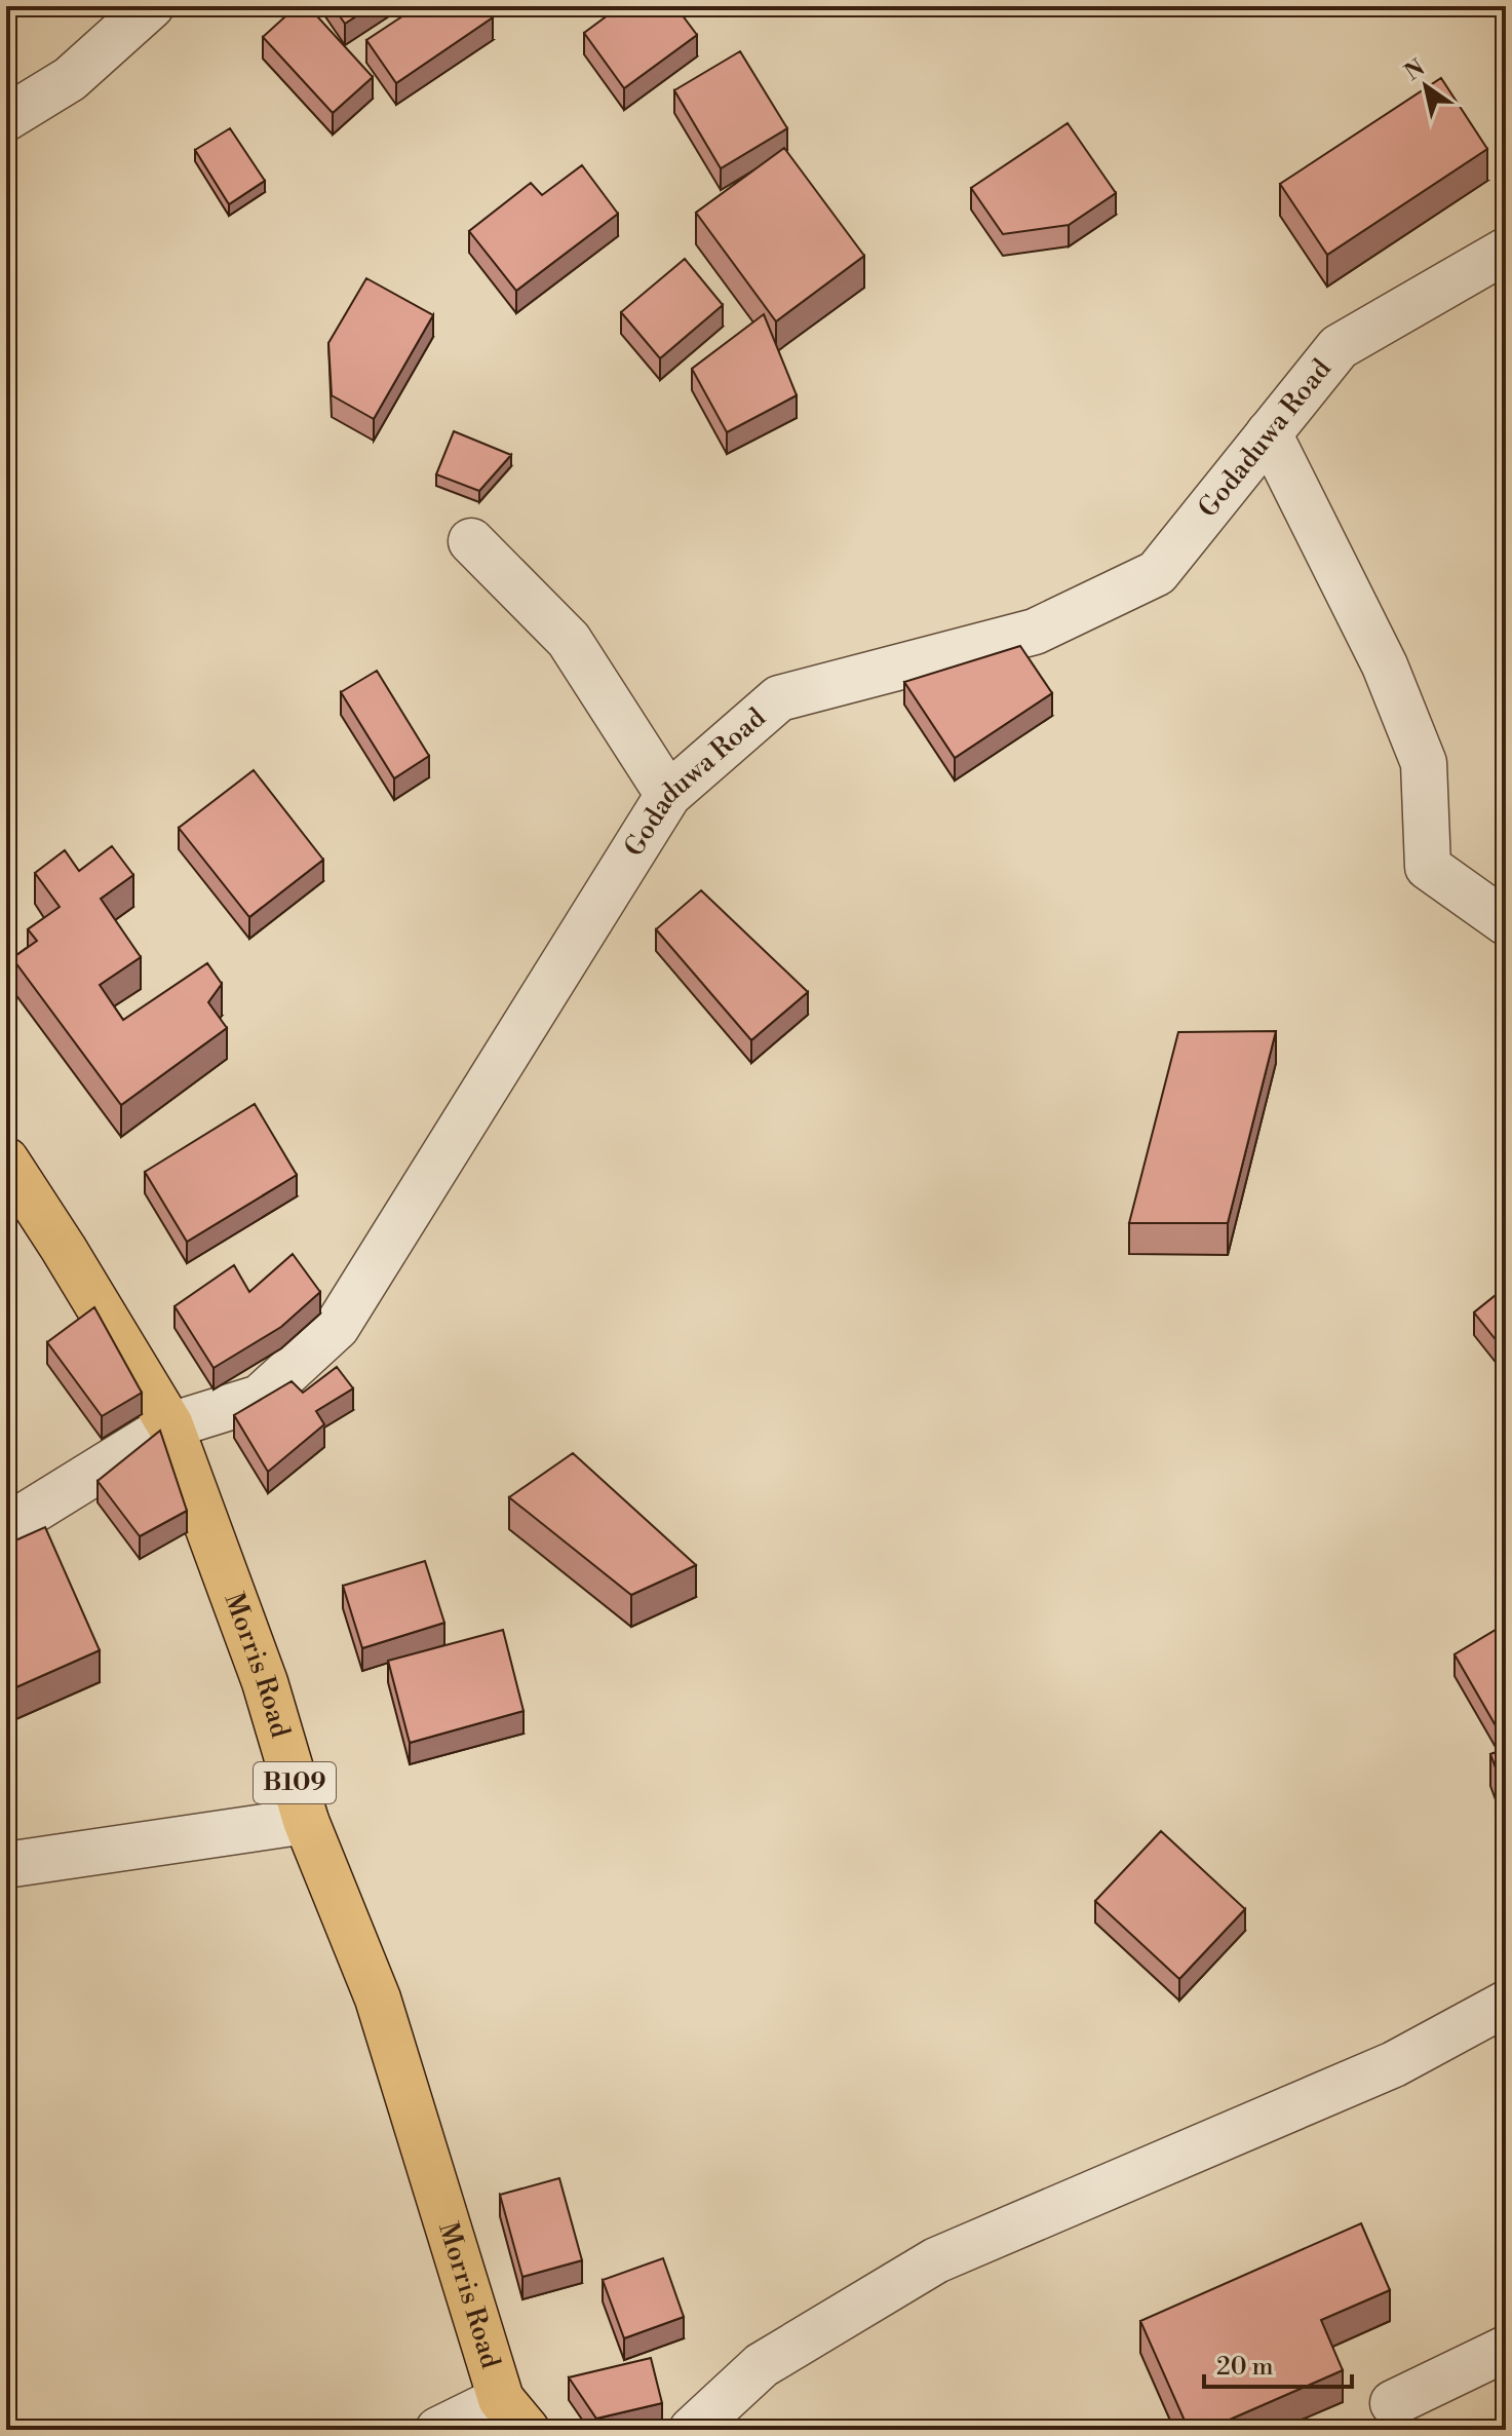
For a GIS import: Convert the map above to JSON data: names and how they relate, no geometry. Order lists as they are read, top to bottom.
{
  "streets": {
    "main road": ["Morris Road", "B109"],
    "street": ["Godaduwa Road"]
  },
  "crossings": [
    ["Godaduwa Road", "Morris Road"]
  ],
  "scale_bar": "20 m",
  "north": "top left"
}
